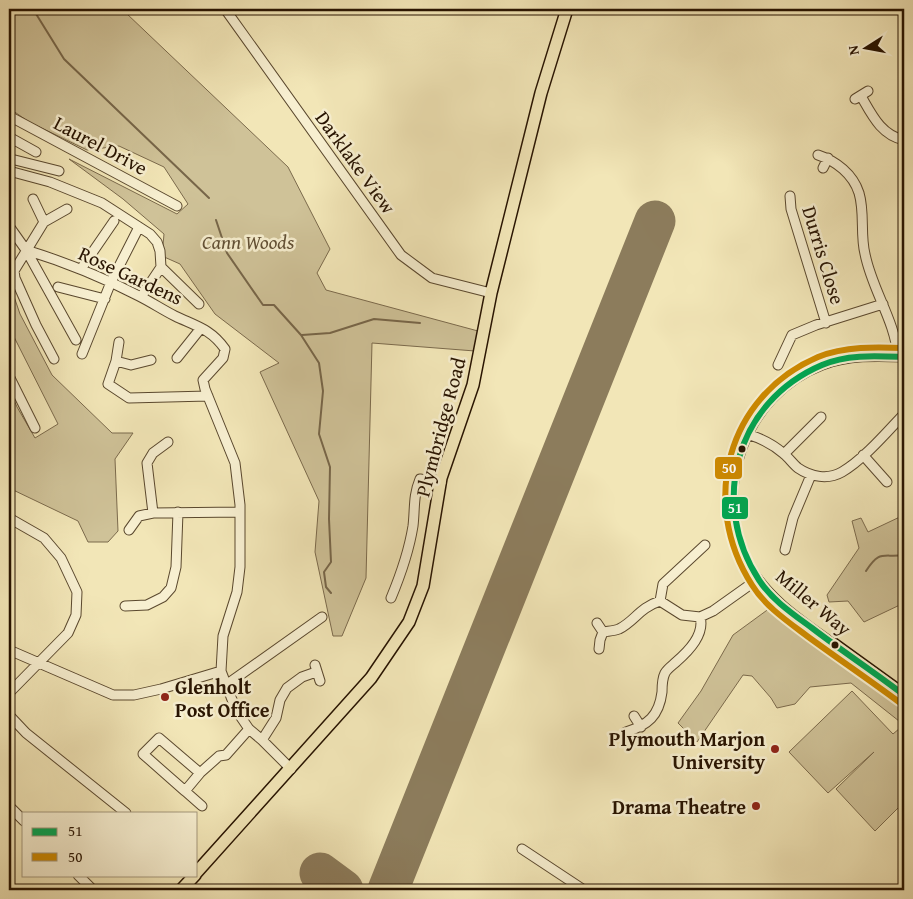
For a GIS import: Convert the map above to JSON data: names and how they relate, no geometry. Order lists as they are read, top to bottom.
{
  "streets": {
    "main road": ["Plymbridge Road", "Miller Way"],
    "street": [
      "Laurel Drive",
      "Darklake View",
      "Durris Close",
      "Rose Gardens"
    ]
  },
  "crossings": [
    ["Darklake View", "Plymbridge Road"]
  ],
  "parks": ["Cann Woods"],
  "places": ["Glenholt Post Office", "Plymouth Marjon University", "Drama Theatre"],
  "lines": ["transit line 50", "transit line 51"],
  "legend": ["51", "50"],
  "north": "left"
}
